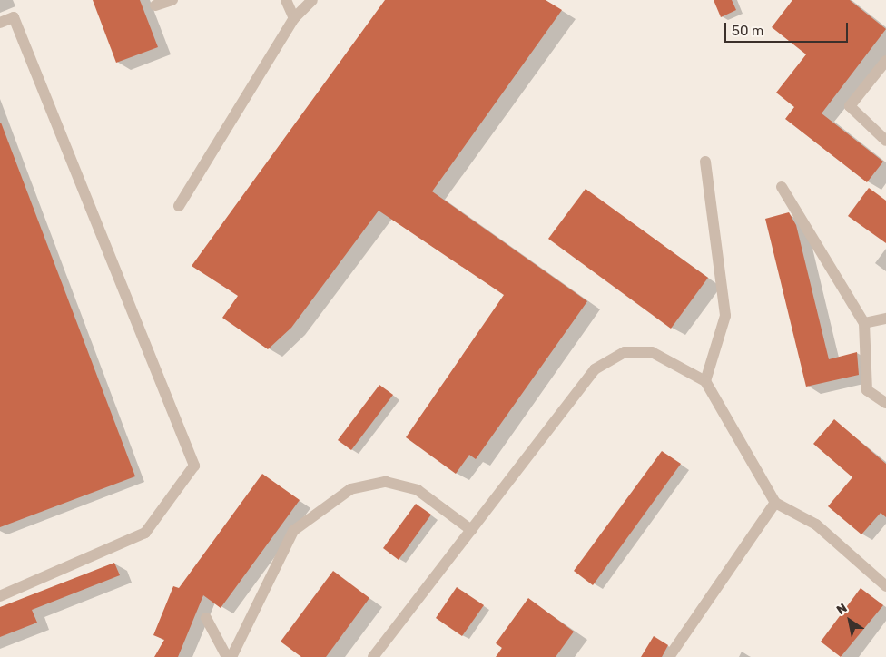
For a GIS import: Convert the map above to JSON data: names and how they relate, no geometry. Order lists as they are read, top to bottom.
{
  "scale_bar": "50 m",
  "north": "top left"
}
